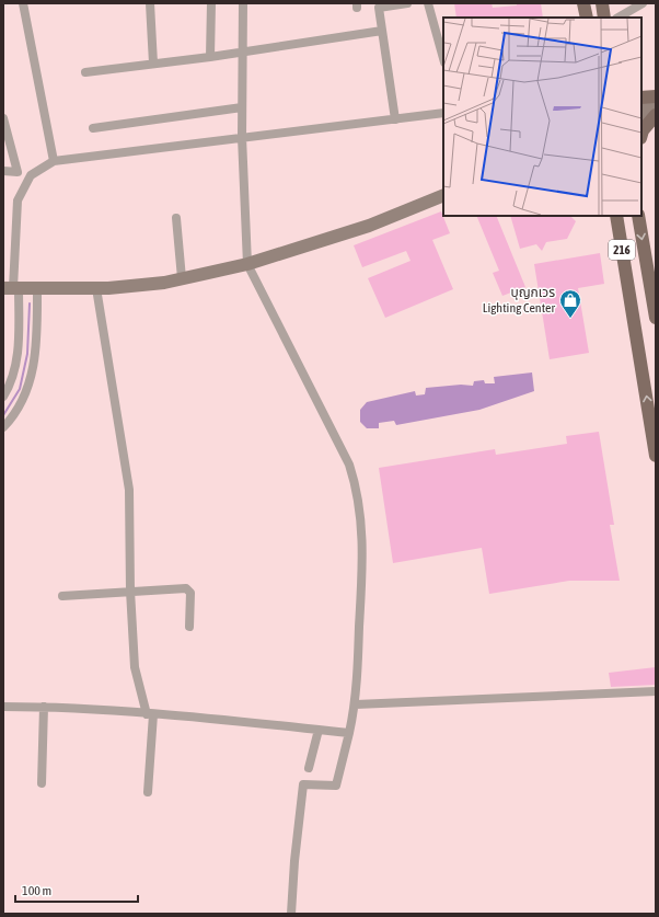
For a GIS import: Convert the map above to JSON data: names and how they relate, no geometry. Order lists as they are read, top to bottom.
{
  "streets": {
    "main road": ["216"]
  },
  "places": {
    "shop": ["บุญกเวร Lighting Center"]
  },
  "scale_bar": "100 m"
}
